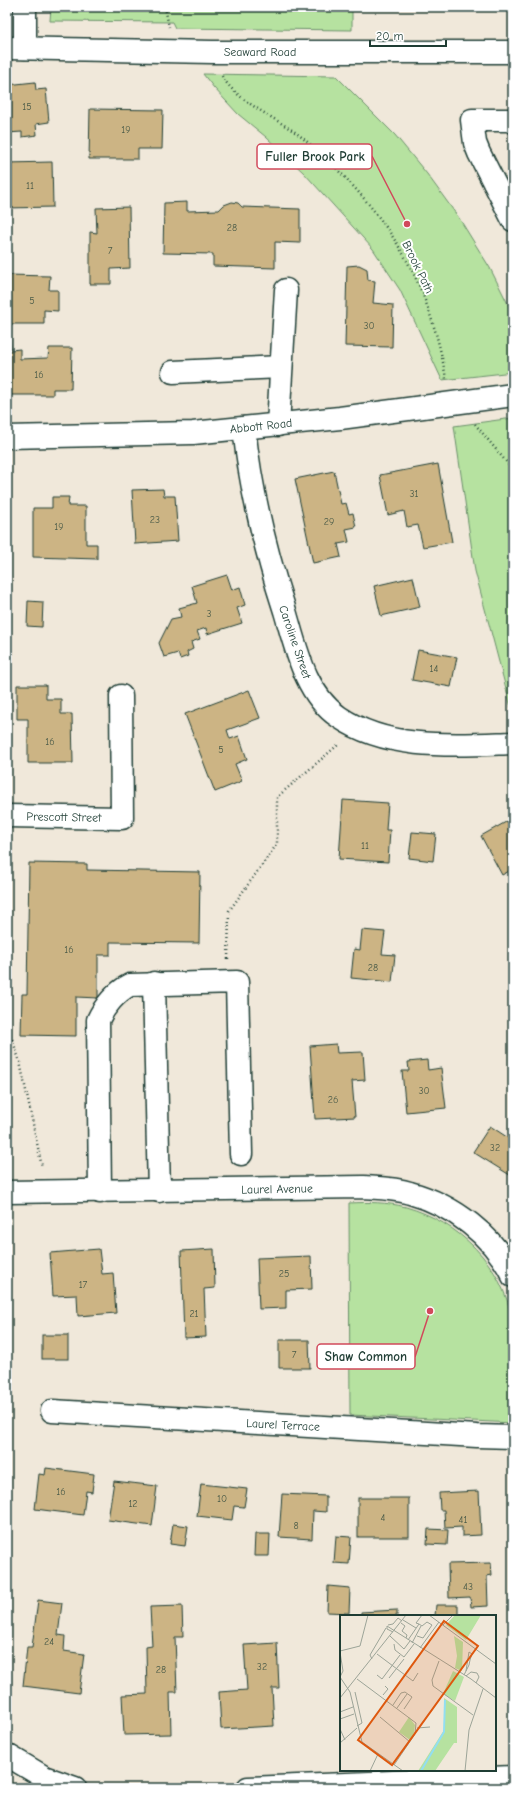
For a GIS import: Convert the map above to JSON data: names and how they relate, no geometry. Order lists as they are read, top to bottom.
{
  "streets": {
    "street": [
      "Seaward Road",
      "Abbott Road",
      "Caroline Street",
      "Prescott Street",
      "Laurel Avenue",
      "Laurel Terrace"
    ],
    "path": ["Brook Path"]
  },
  "crossings": [
    ["Abbott Road", "Caroline Street"]
  ],
  "places": ["Fuller Brook Park", "Shaw Common"],
  "house_numbers": [
    "15",
    "19",
    "11",
    "28",
    "7",
    "5",
    "30",
    "16",
    "31",
    "23",
    "29",
    "19",
    "3",
    "14",
    "16",
    "5",
    "11",
    "16",
    "28",
    "30",
    "26",
    "32",
    "25",
    "17",
    "21",
    "7",
    "16",
    "10",
    "12",
    "4",
    "41",
    "8",
    "43",
    "24",
    "32",
    "28"
  ],
  "scale_bar": "20 m"
}
